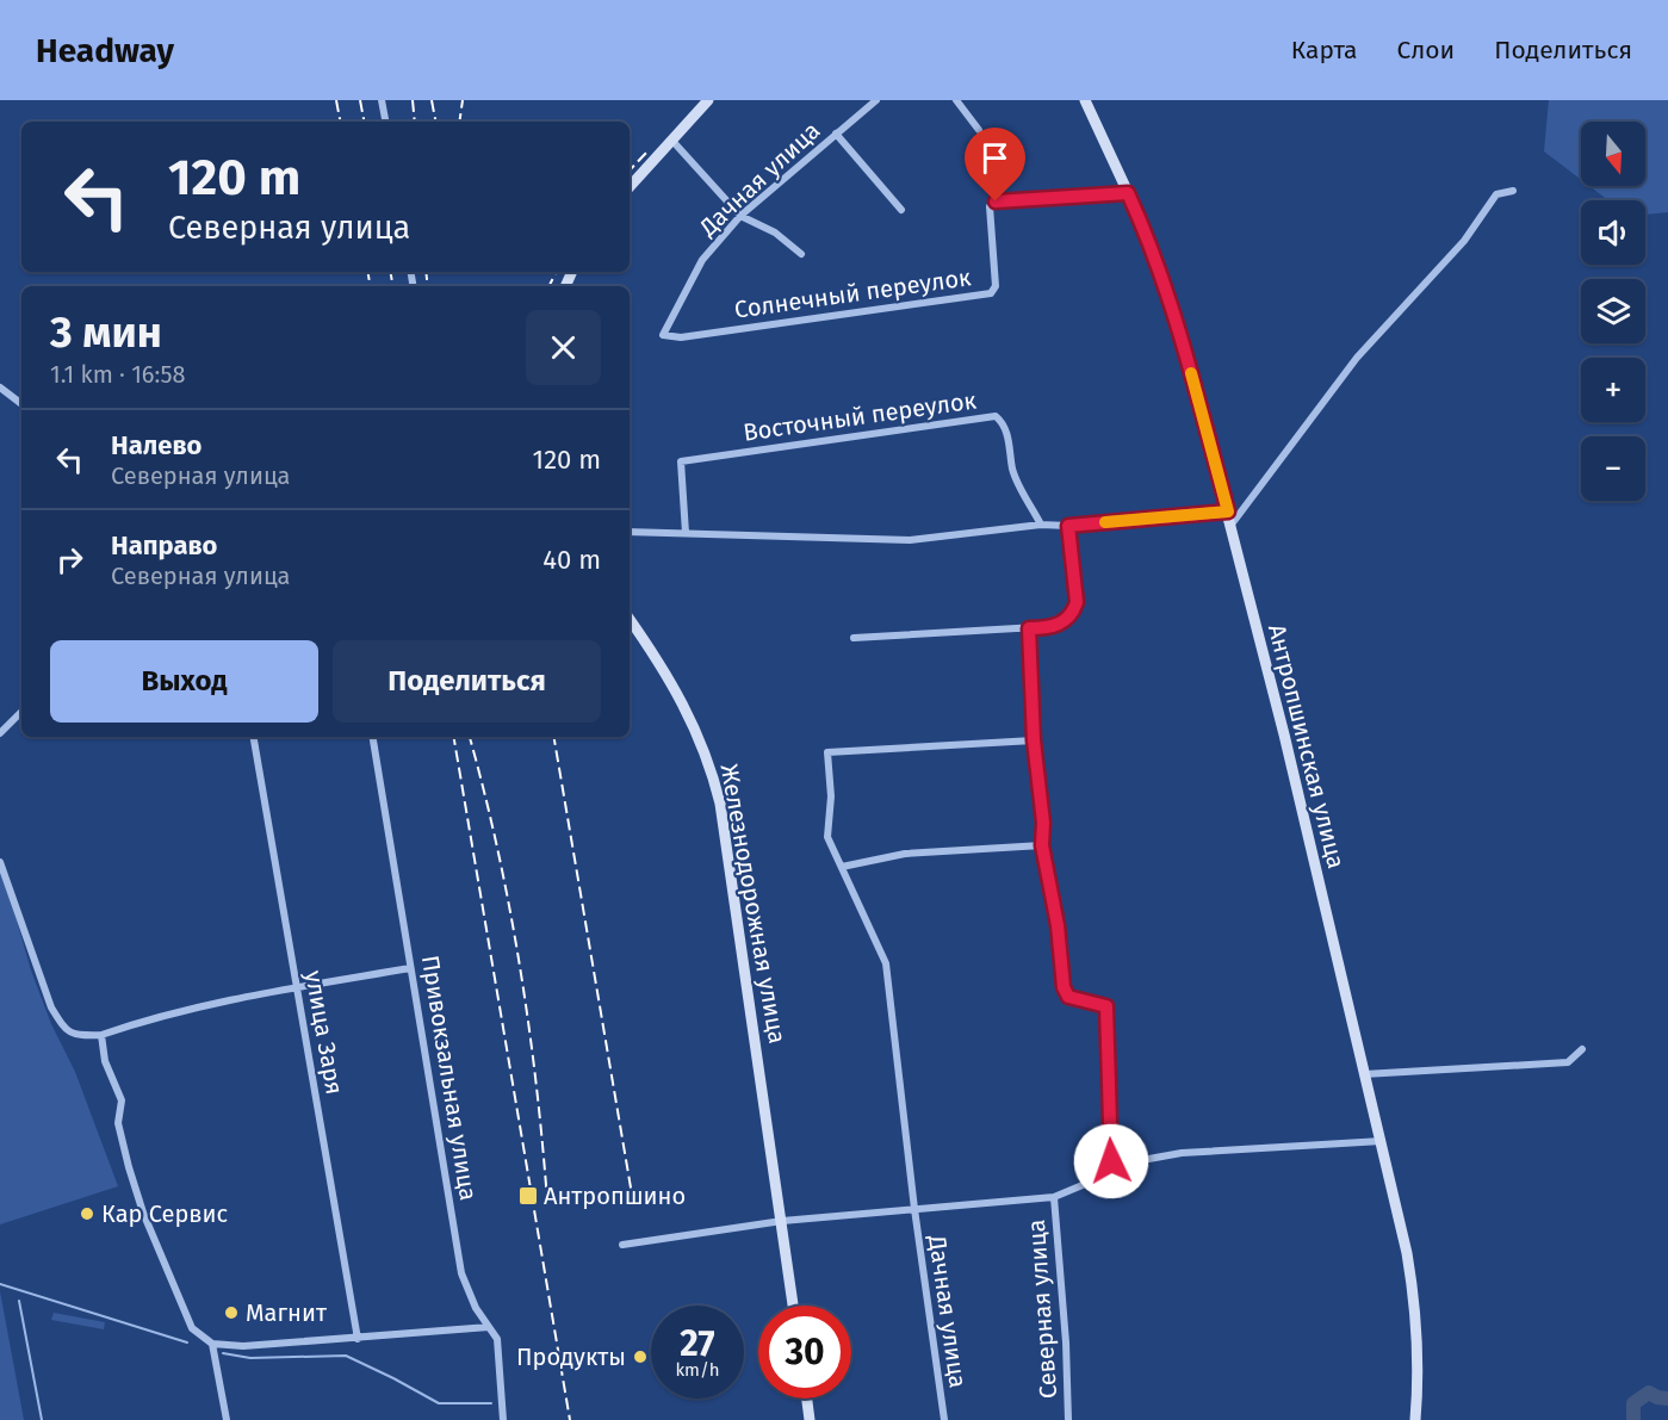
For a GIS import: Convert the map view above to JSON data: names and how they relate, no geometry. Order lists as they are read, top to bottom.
{
  "streets": {
    "street": [
      "Дачная улица",
      "Солнечный переулок",
      "Восточный переулок",
      "Антропшинская улица",
      "Железнодорожная улица",
      "улица Заря",
      "Привокзальная улица",
      "Северная улица"
    ]
  },
  "crossings": [
    ["Дачная улица", "Солнечный переулок"],
    ["Солнечный переулок", "Антропшинская улица"]
  ],
  "places": {
    "transit": ["Антропшино"],
    "other": ["Кар Сервис", "Магнит", "Продукты"]
  },
  "north": "bottom",
  "page": {
    "header": "Headway",
    "nav": ["Карта", "Слои", "Поделиться"],
    "map_buttons": ["+", "−"],
    "turn": ["120 m", "Северная улица"],
    "heading": ["3 мин", "1.1 km · 16:58"],
    "list": [
      {
        "name": "Налево",
        "note": "Северная улица",
        "value": "120 m"
      },
      {
        "name": "Направо",
        "note": "Северная улица",
        "value": "40 m"
      }
    ],
    "buttons": ["Выход", "Поделиться"],
    "speed": "27 km/h",
    "limit": "30"
  }
}
